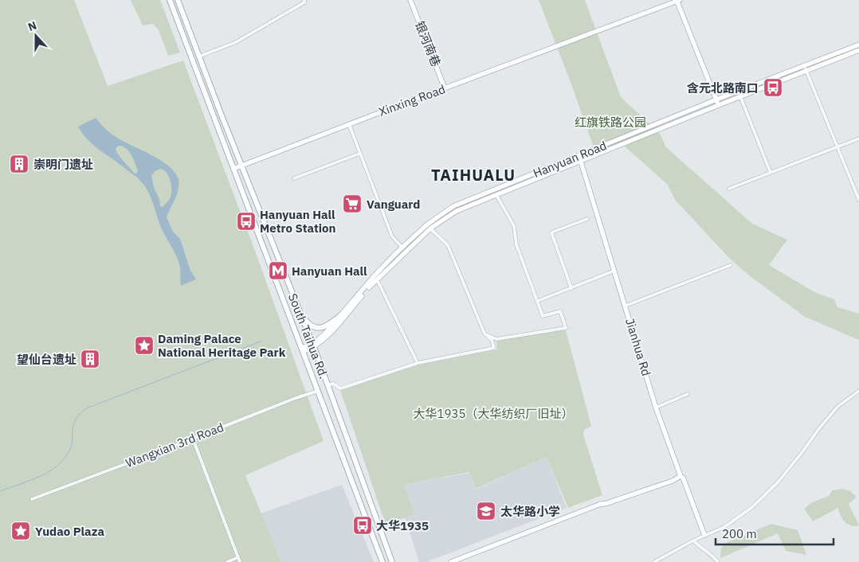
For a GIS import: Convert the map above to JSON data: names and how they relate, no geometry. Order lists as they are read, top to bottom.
{
  "streets": {
    "main road": ["South Taihua Rd."],
    "street": [
      "银河南巷",
      "Xinxing Road",
      "Hanyuan Road",
      "Jianhua Rd",
      "Wangxian 3rd Road"
    ]
  },
  "crossings": [
    ["银河南巷", "Xinxing Road"],
    ["Xinxing Road", "South Taihua Rd."],
    ["Hanyuan Road", "South Taihua Rd."],
    ["Hanyuan Road", "Jianhua Rd"],
    ["South Taihua Rd.", "Wangxian 3rd Road"]
  ],
  "districts": ["TAIHUALU"],
  "parks": ["红旗铁路公园", "大华1935（大华纺织厂旧址）"],
  "places": {
    "bus stop": ["含元北路南口", "Hanyuan Hall Metro Station", "大华1935"],
    "building": ["崇明门遗址", "望仙台遗址"],
    "supermarket": ["Vanguard"],
    "metro station": ["Hanyuan Hall"],
    "place": ["Daming Palace National Heritage Park", "Yudao Plaza"],
    "school or university": ["太华路小学"]
  },
  "scale_bar": "200 m",
  "north": "top"
}
